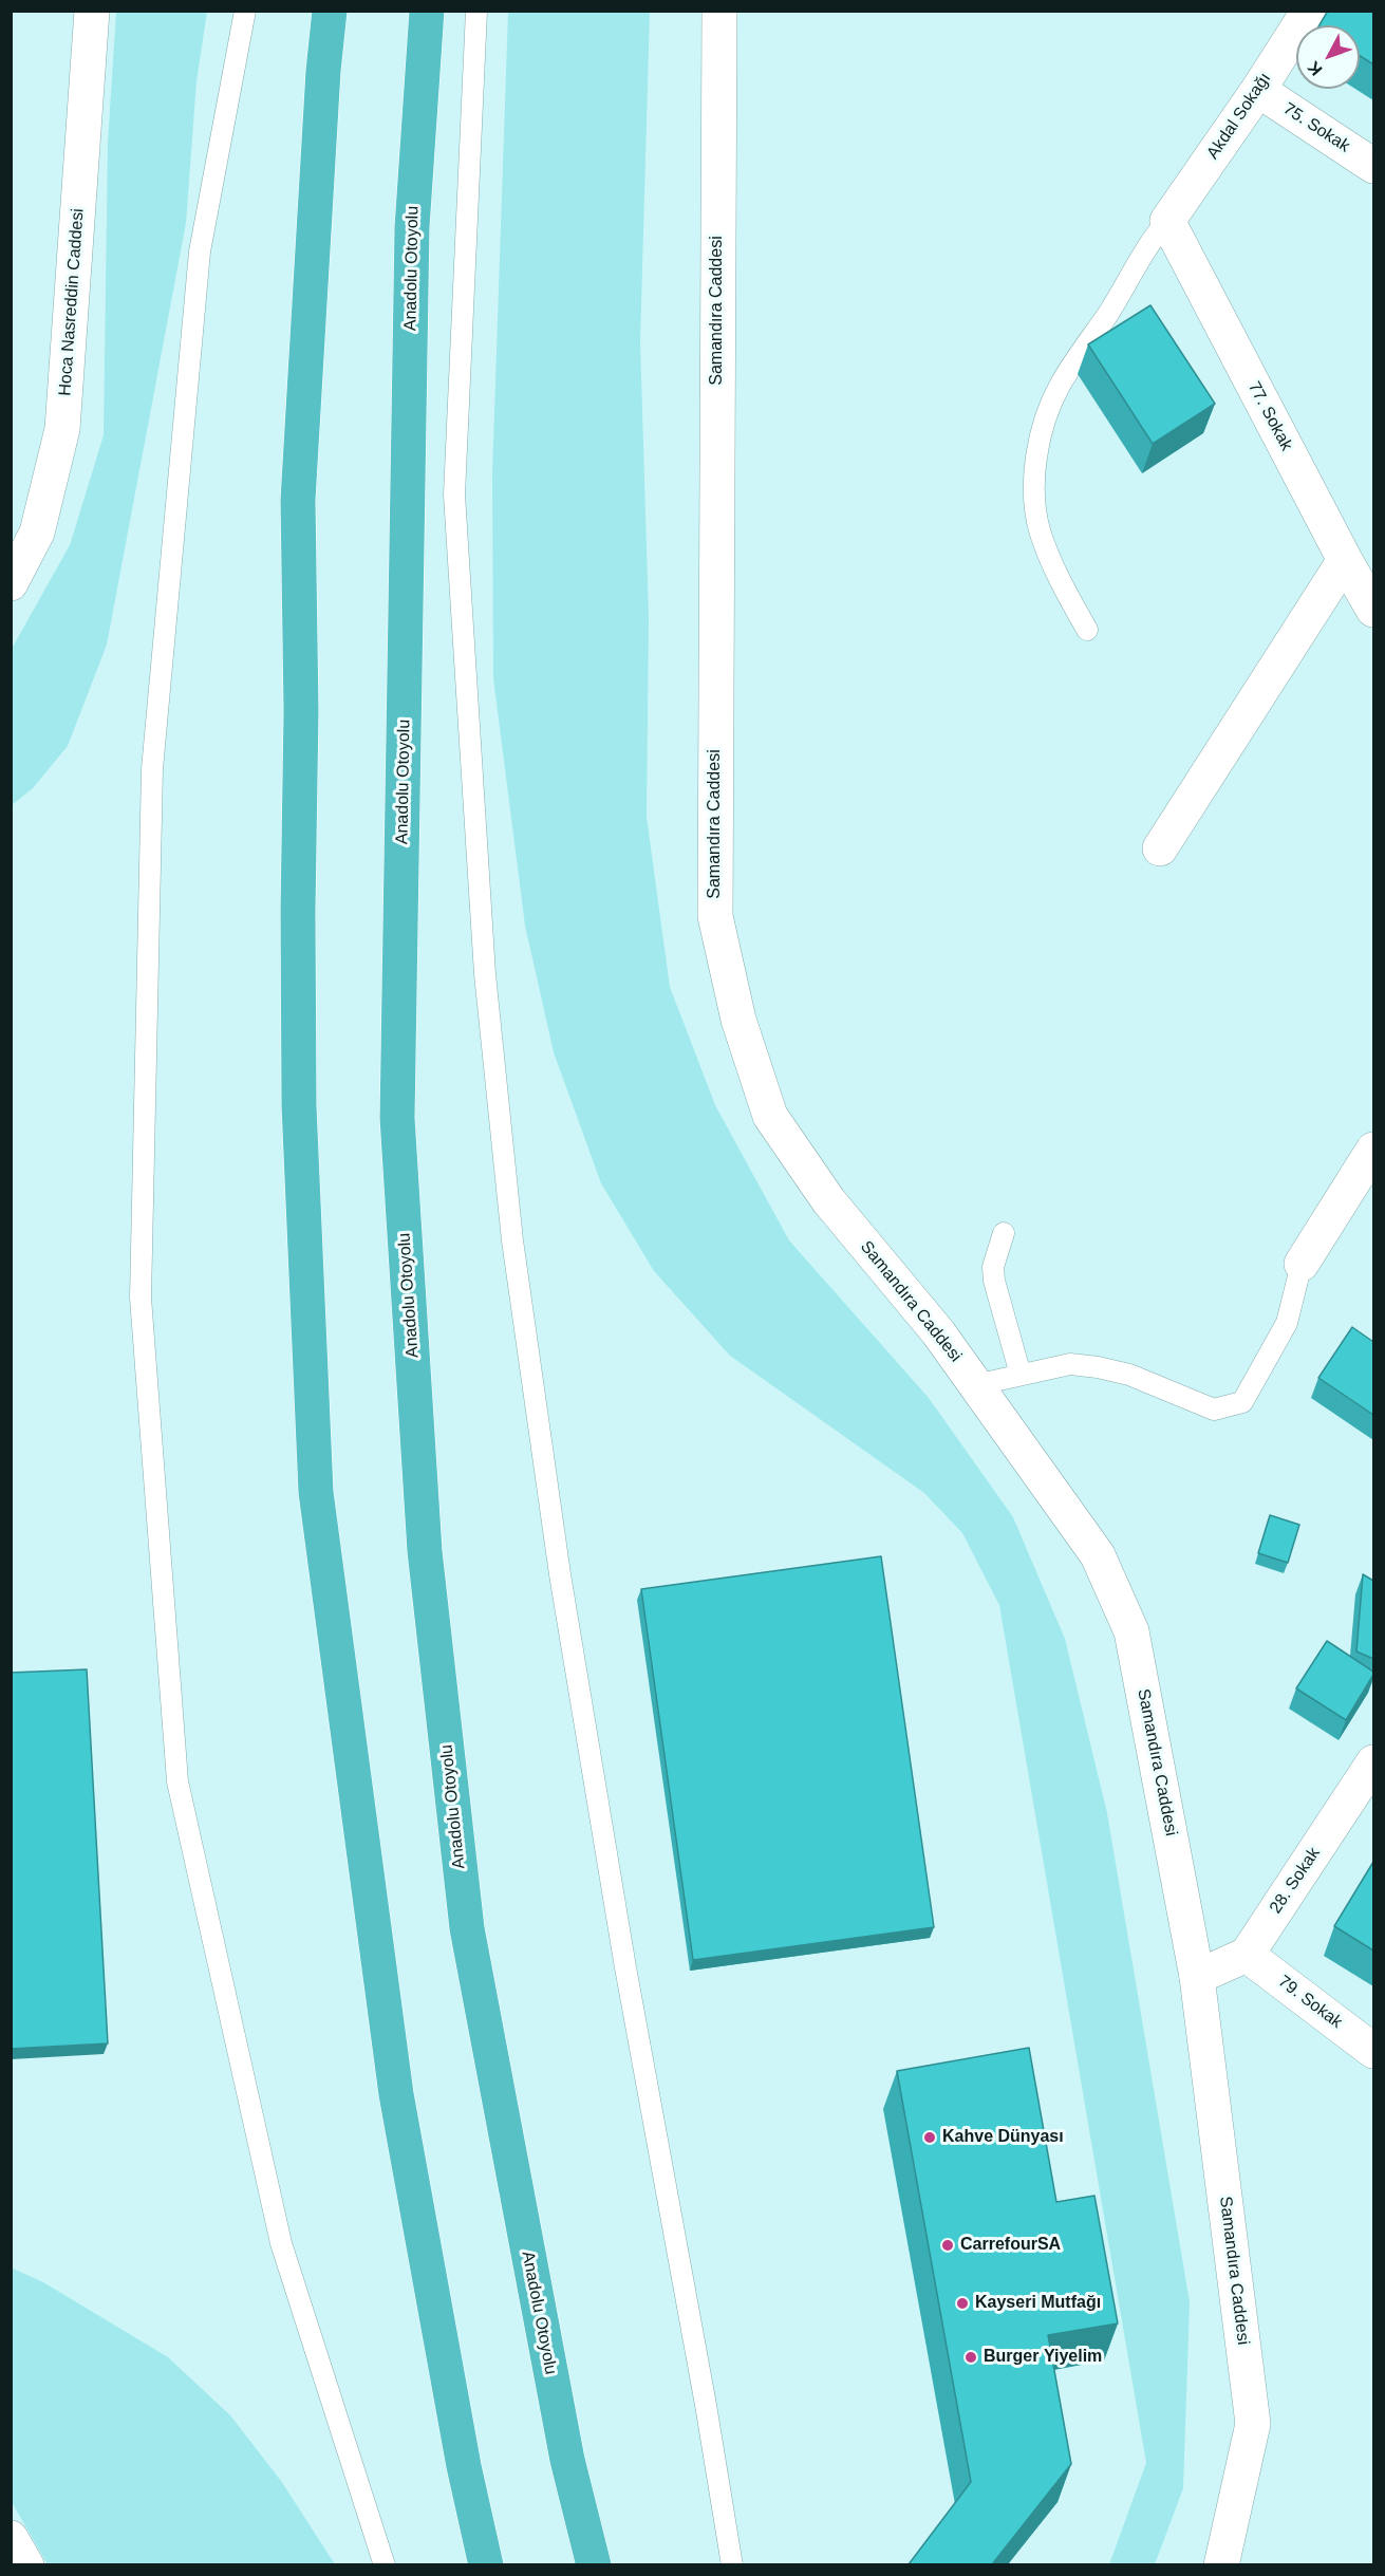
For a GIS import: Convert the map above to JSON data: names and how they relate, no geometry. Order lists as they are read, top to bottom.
{
  "streets": {
    "highway": ["Anadolu Otoyolu"],
    "main road": [
      "Akdal Sokağı",
      "75. Sokak",
      "Hoca Nasreddin Caddesi",
      "Samandıra Caddesi",
      "77. Sokak",
      "28. Sokak",
      "79. Sokak"
    ]
  },
  "crossings": [
    ["Akdal Sokağı", "75. Sokak"],
    ["Akdal Sokağı", "77. Sokak"],
    ["28. Sokak", "79. Sokak"]
  ],
  "places": [
    "Kahve Dünyası",
    "CarrefourSA",
    "Kayseri Mutfağı",
    "Burger Yiyelim"
  ],
  "north": "bottom left"
}
